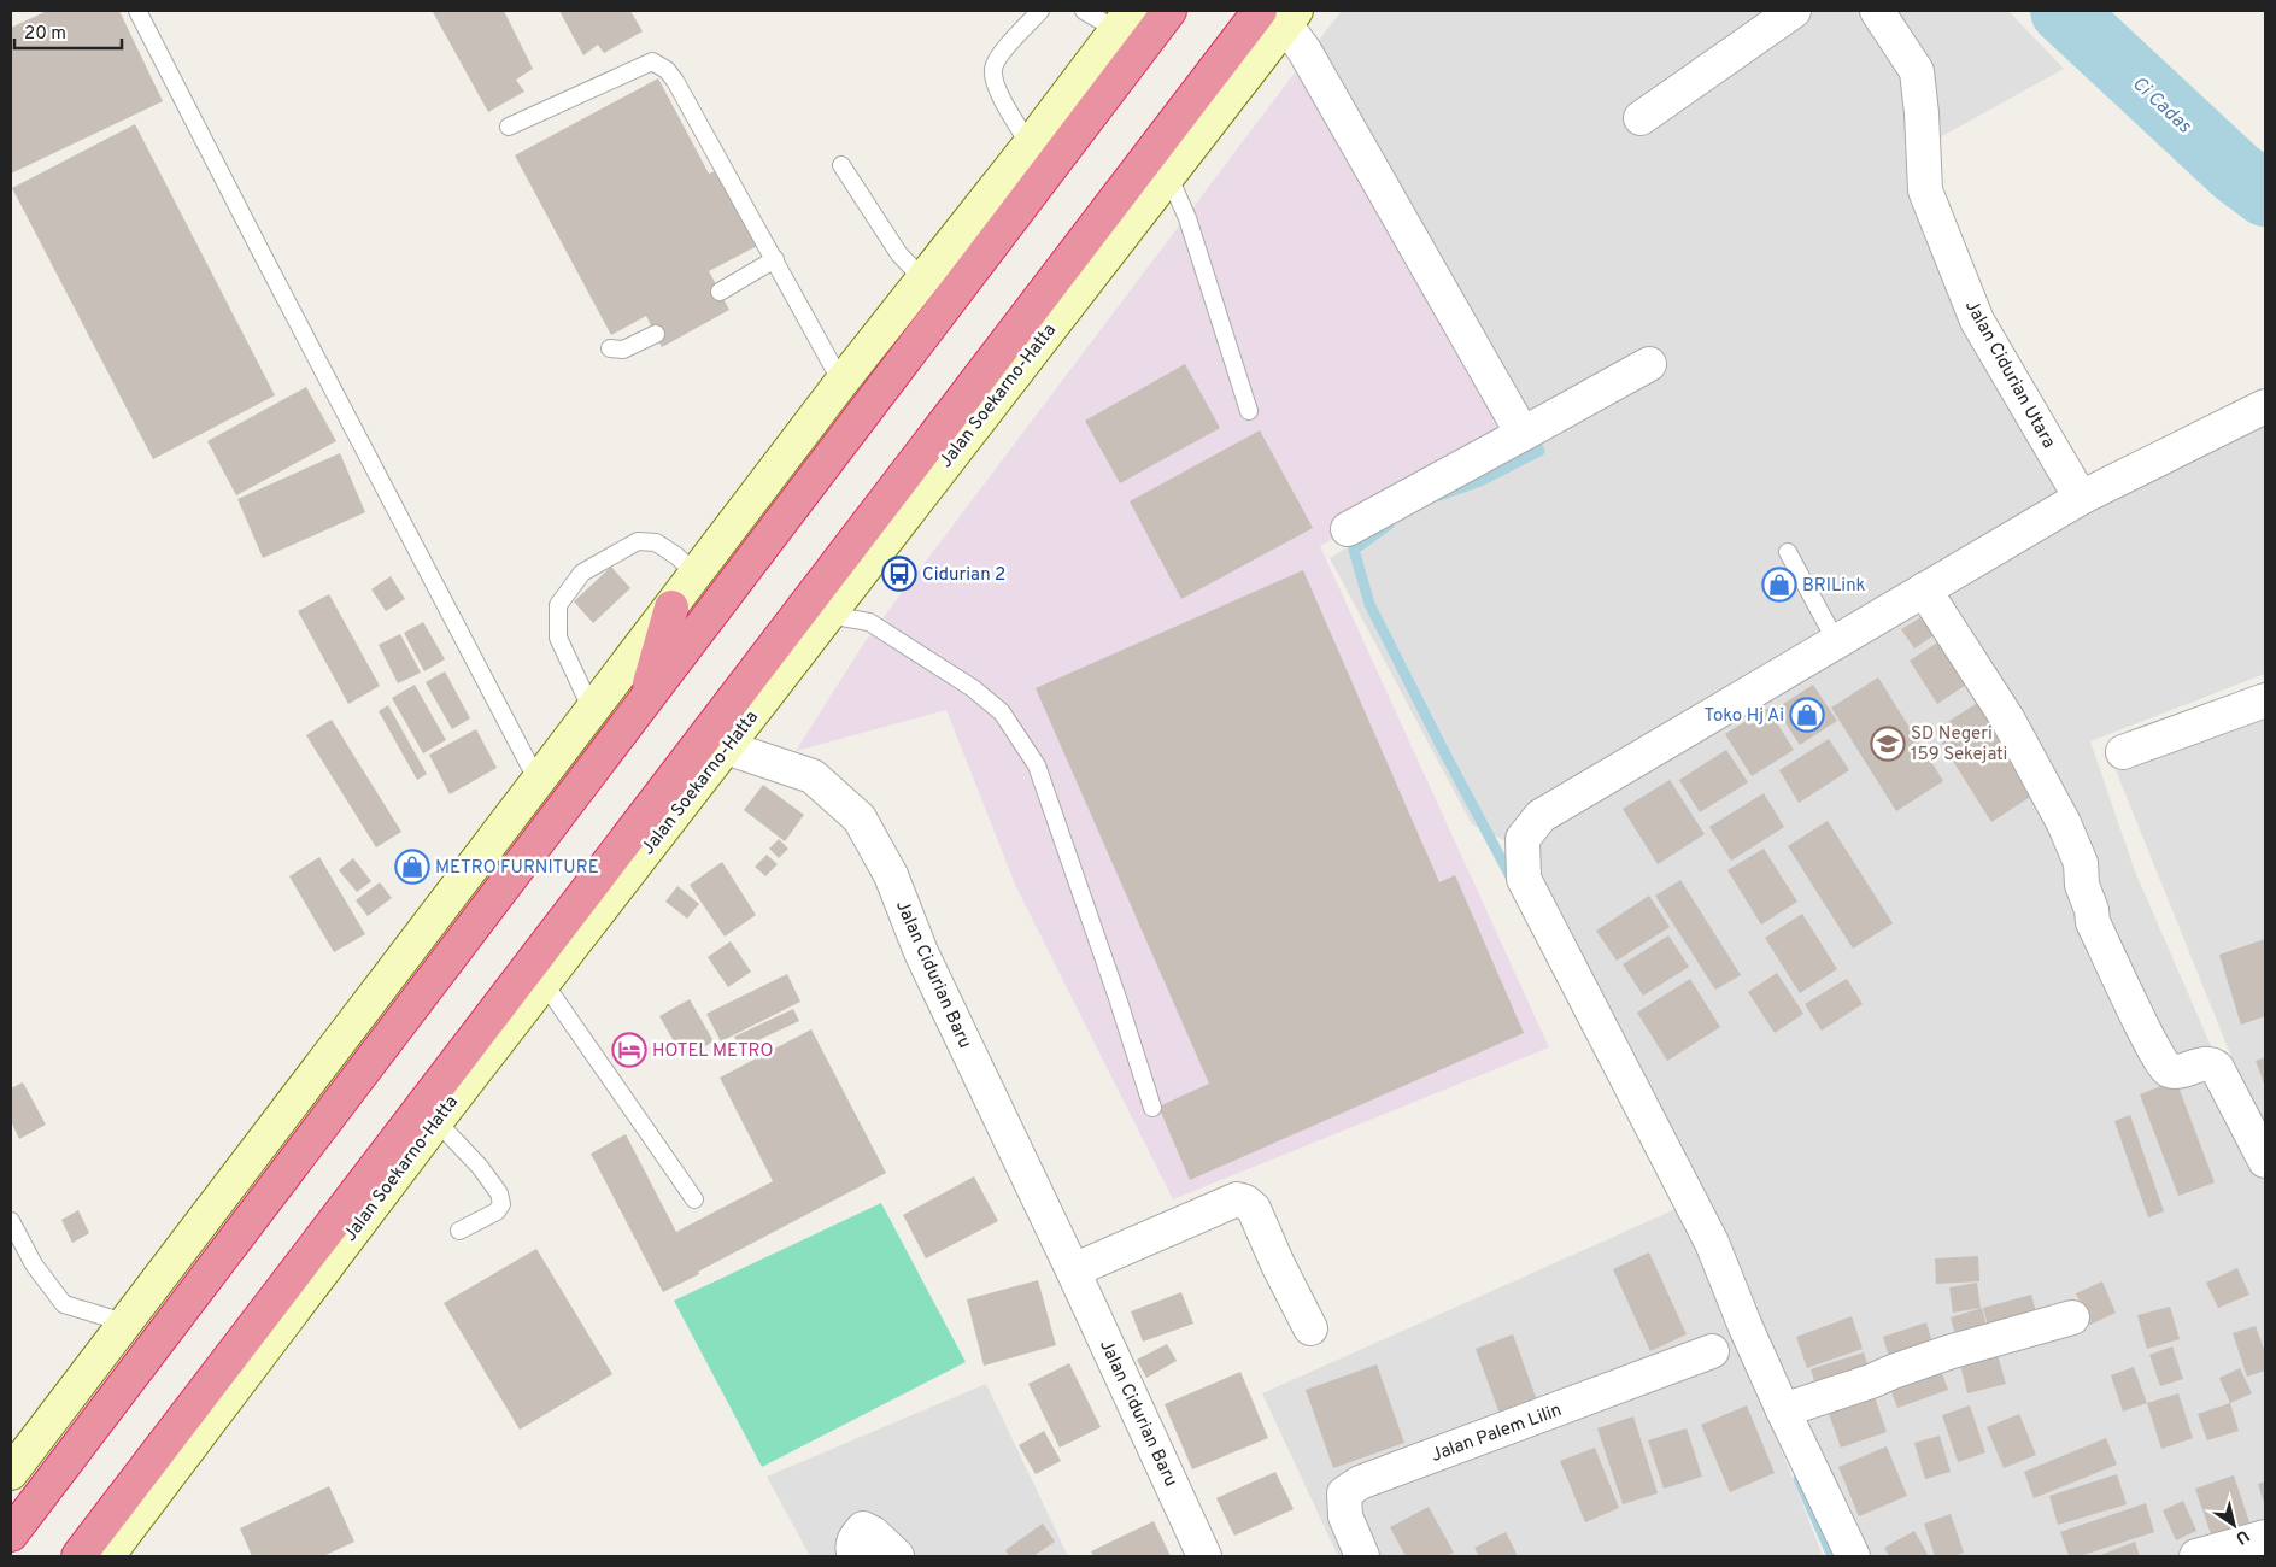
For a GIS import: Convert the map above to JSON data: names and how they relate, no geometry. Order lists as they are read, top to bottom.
{
  "streets": {
    "highway": ["Jalan Soekarno-Hatta"],
    "street": ["Jalan Cidurian Utara", "Jalan Cidurian Baru", "Jalan Palem Lilin"]
  },
  "crossings": [
    ["Jalan Soekarno-Hatta", "Jalan Cidurian Baru"]
  ],
  "water": ["Ci Cadas"],
  "places": {
    "bus stop": ["Cidurian 2"],
    "shop": ["BRILink", "Toko Hj Ai", "METRO FURNITURE"],
    "school or university": ["SD Negeri 159 Sekejati"],
    "hotel": ["HOTEL METRO"]
  },
  "scale_bar": "20 m",
  "north": "bottom right"
}
